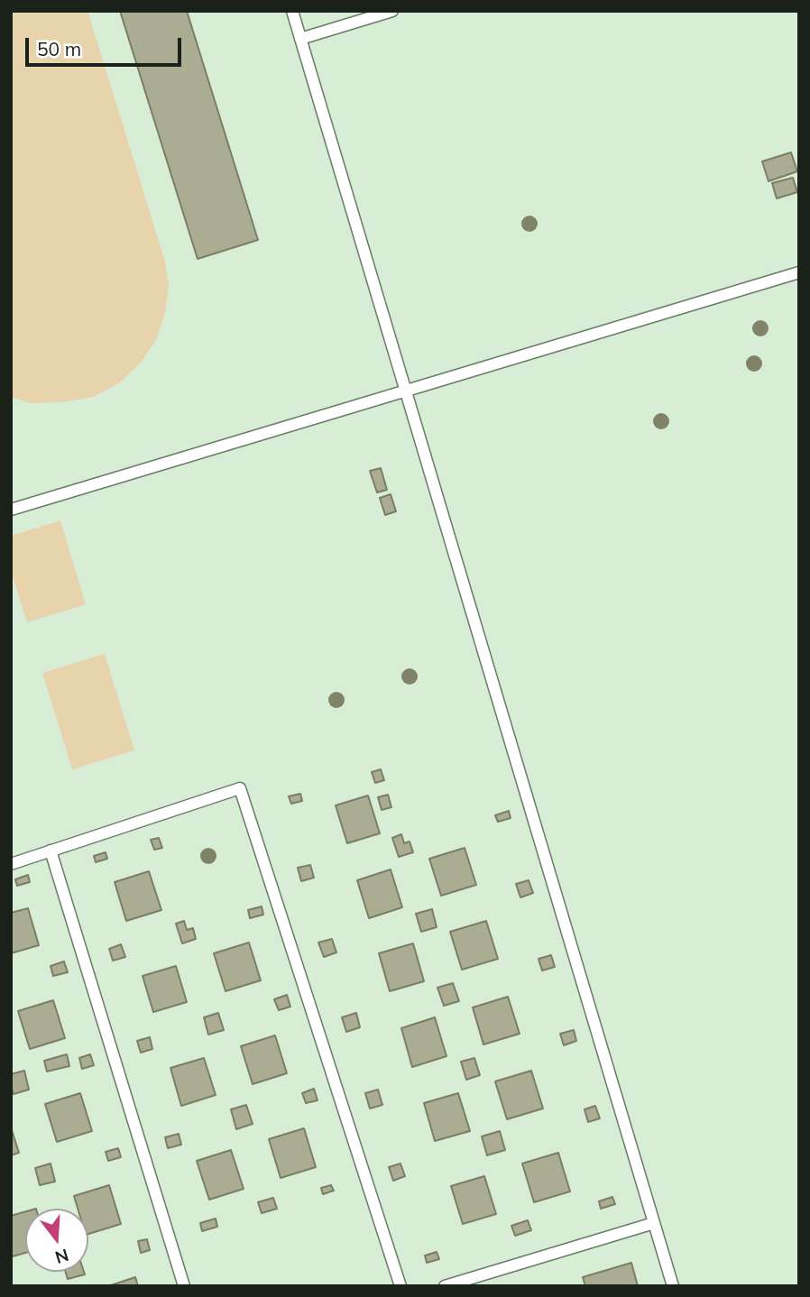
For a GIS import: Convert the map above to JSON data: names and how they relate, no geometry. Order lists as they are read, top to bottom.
{
  "scale_bar": "50 m",
  "north": "bottom"
}
